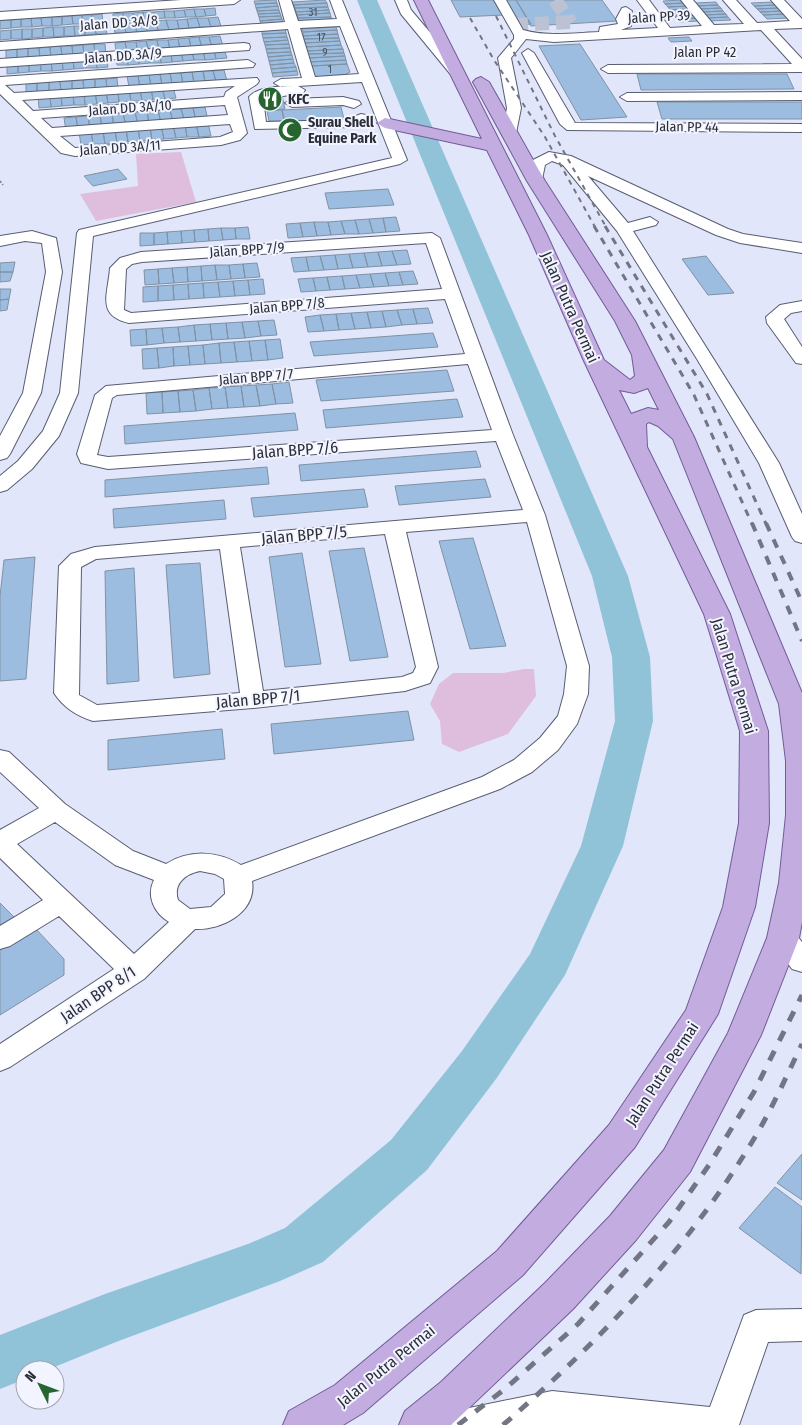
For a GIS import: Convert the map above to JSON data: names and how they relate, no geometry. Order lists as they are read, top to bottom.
{
  "streets": {
    "main road": ["Jalan Putra Permai"],
    "street": [
      "Jalan PP 39",
      "Jalan DD 3A/8",
      "Jalan PP 42",
      "Jalan DD 3A/9",
      "Jalan DD 3A/10",
      "Jalan PP 44",
      "Jalan DD 3A/11",
      "Jalan BPP 7/9",
      "Jalan BPP 7/8",
      "Jalan BPP 7/7",
      "Jalan BPP 7/6",
      "Jalan BPP 7/5",
      "Jalan BPP 7/1",
      "Jalan BPP 8/1"
    ]
  },
  "crossings": [
    ["Jalan DD 3A/10", "Jalan DD 3A/11"],
    ["Jalan BPP 7/9", "Jalan BPP 7/8"],
    ["Jalan BPP 7/7", "Jalan BPP 7/6"],
    ["Jalan BPP 7/5", "Jalan BPP 7/1"]
  ],
  "places": {
    "restaurant": ["KFC"],
    "mosque": ["Surau Shell Equine Park"]
  },
  "house_numbers": [
    "31",
    "17",
    "9",
    "1"
  ],
  "north": "top left"
}
